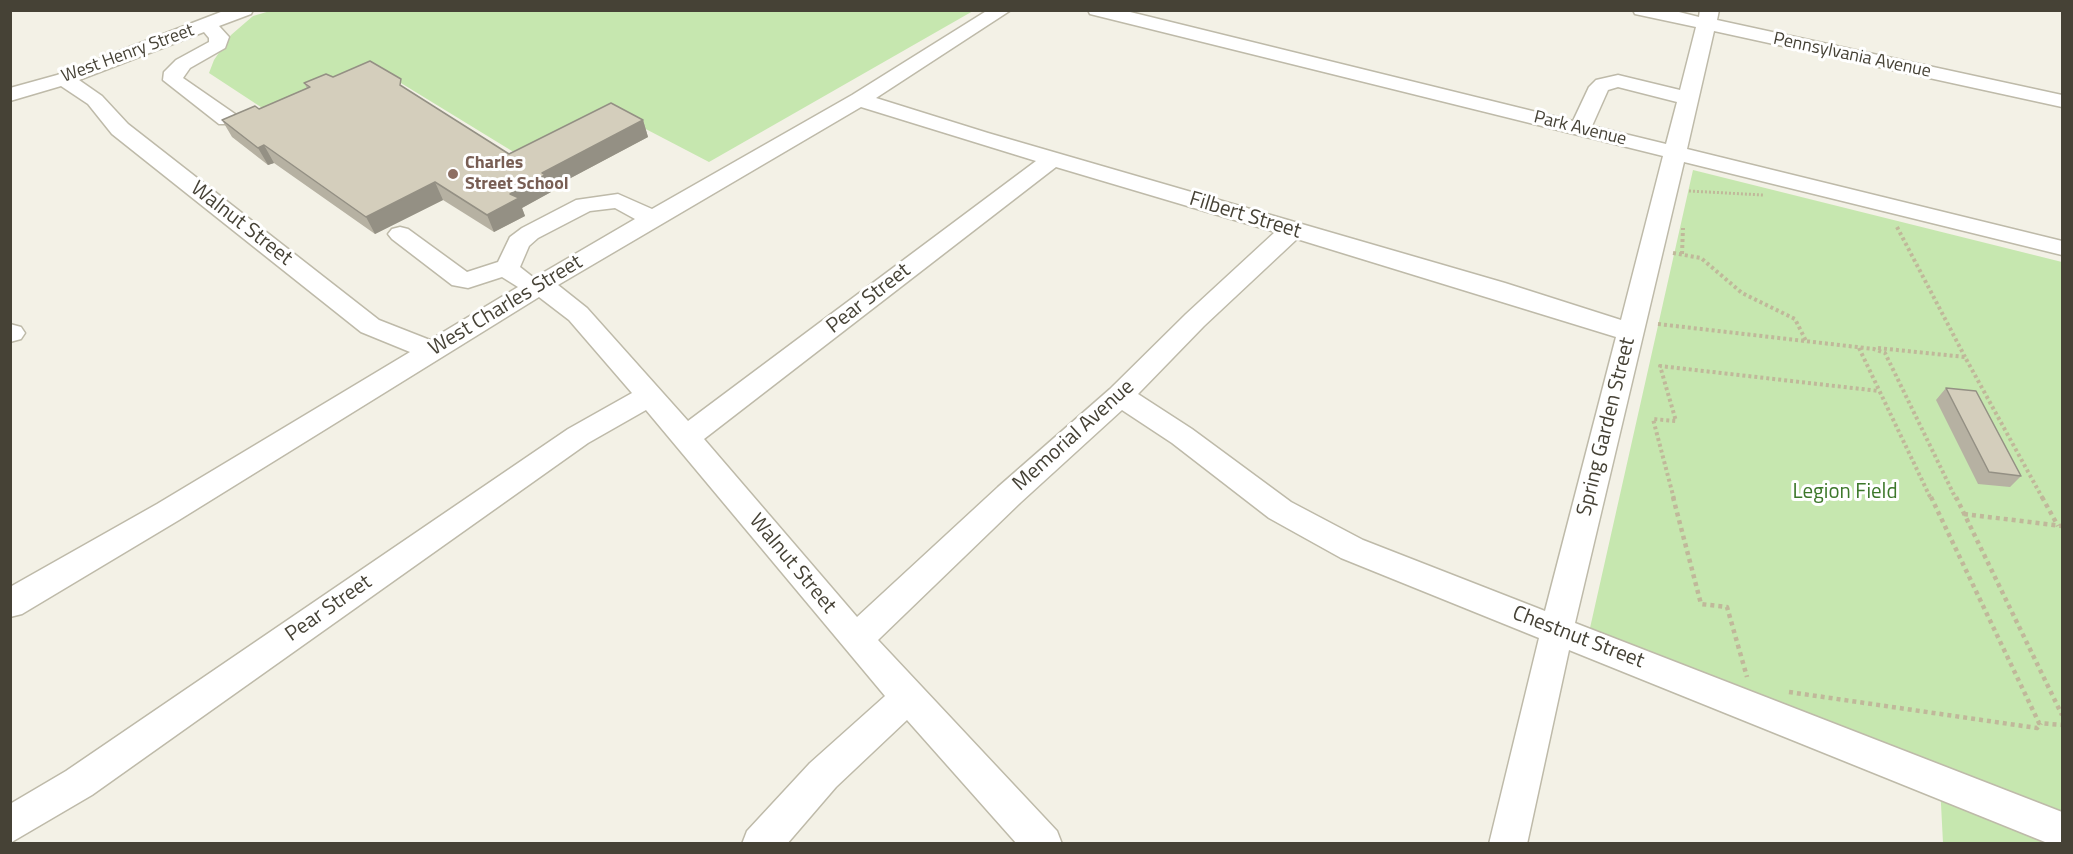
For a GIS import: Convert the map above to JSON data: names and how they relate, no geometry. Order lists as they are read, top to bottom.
{
  "streets": {
    "street": [
      "West Henry Street",
      "Pennsylvania Avenue",
      "Park Avenue",
      "Filbert Street",
      "Walnut Street",
      "Pear Street",
      "West Charles Street",
      "Spring Garden Street",
      "Memorial Avenue",
      "Chestnut Street"
    ]
  },
  "crossings": [
    ["West Henry Street", "Walnut Street"],
    ["Pennsylvania Avenue", "Spring Garden Street"],
    ["Park Avenue", "Spring Garden Street"],
    ["Filbert Street", "Pear Street"],
    ["Filbert Street", "West Charles Street"],
    ["Filbert Street", "Spring Garden Street"],
    ["Filbert Street", "Memorial Avenue"],
    ["Walnut Street", "Pear Street"],
    ["Walnut Street", "West Charles Street"],
    ["Walnut Street", "Memorial Avenue"],
    ["Spring Garden Street", "Chestnut Street"],
    ["Memorial Avenue", "Chestnut Street"]
  ],
  "parks": ["Legion Field"],
  "places": ["Charles Street School"]
}
